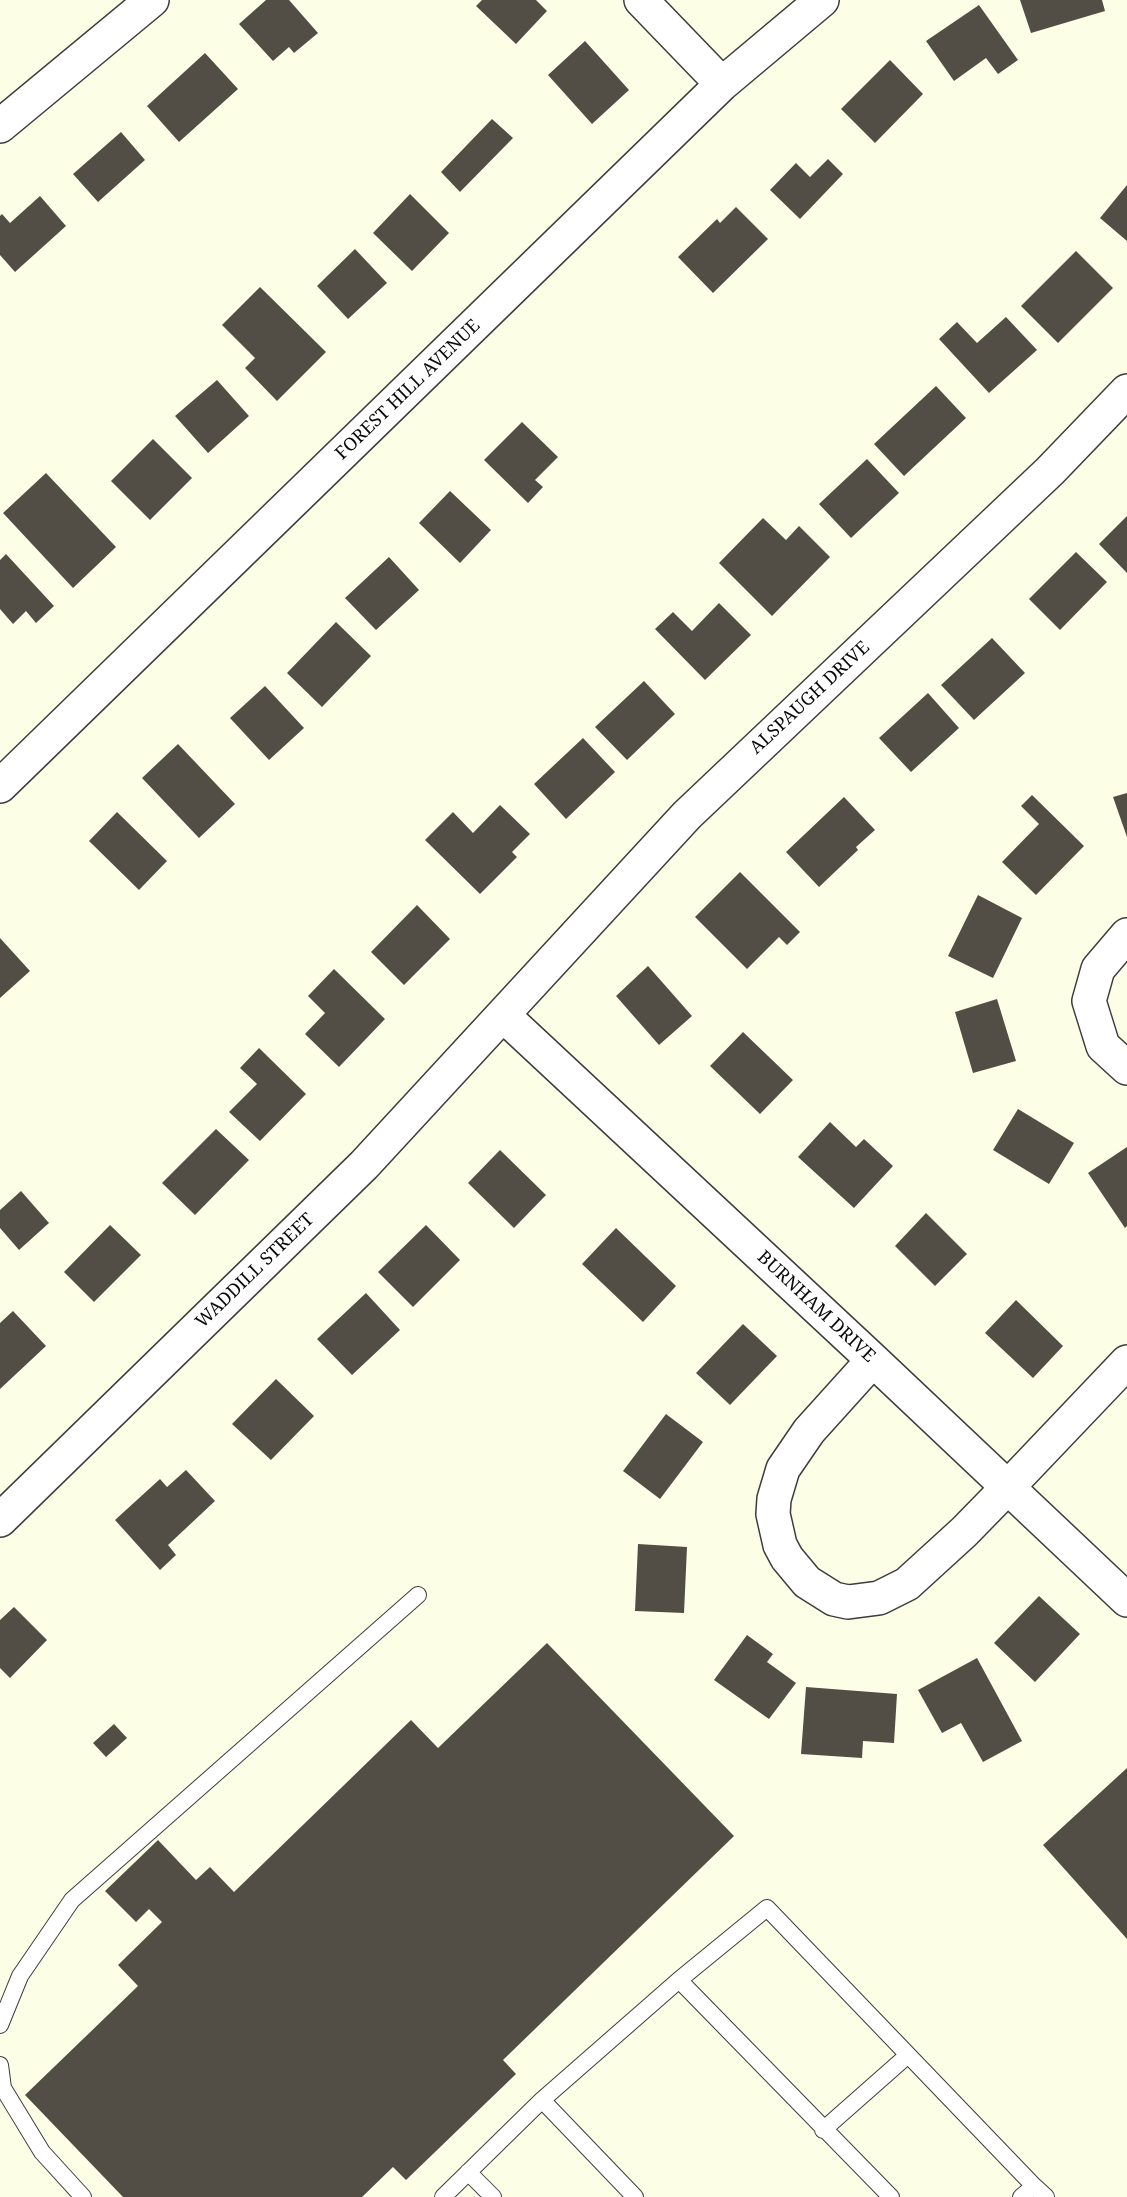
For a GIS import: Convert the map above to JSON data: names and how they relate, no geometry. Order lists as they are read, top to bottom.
{
  "streets": {
    "street": [
      "FOREST HILL AVENUE",
      "ALSPAUGH DRIVE",
      "WADDILL STREET",
      "BURNHAM DRIVE"
    ]
  },
  "crossings": [
    ["ALSPAUGH DRIVE", "WADDILL STREET"],
    ["ALSPAUGH DRIVE", "BURNHAM DRIVE"],
    ["WADDILL STREET", "BURNHAM DRIVE"]
  ]
}
